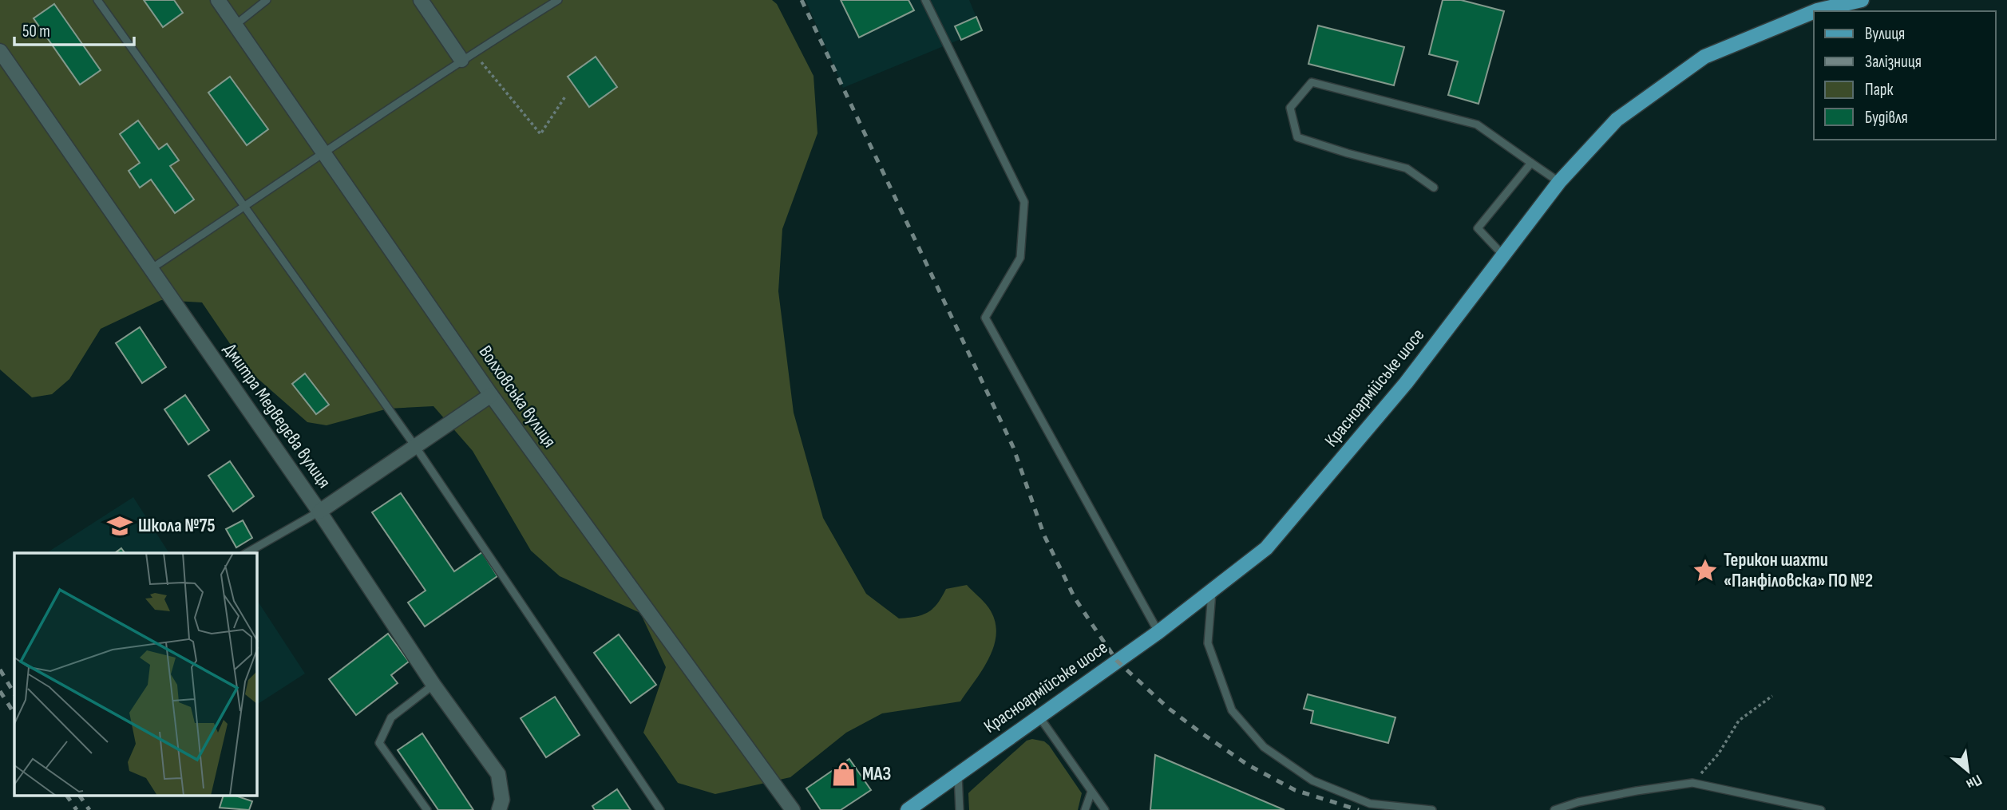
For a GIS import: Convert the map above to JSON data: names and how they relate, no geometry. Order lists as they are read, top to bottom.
{
  "streets": {
    "main road": ["Красноармійське шосе"],
    "street": ["Волховська вулиця", "Дмитра Медведєва вулиця"]
  },
  "places": {
    "school or university": ["Школа №75"],
    "place": ["Терикон шахти «Панфiловска» ПО №2"],
    "shop": ["МАЗ"]
  },
  "legend": [
    "Вулиця",
    "Залізниця",
    "Парк",
    "Будівля"
  ],
  "scale_bar": "50 m",
  "north": "bottom right"
}
